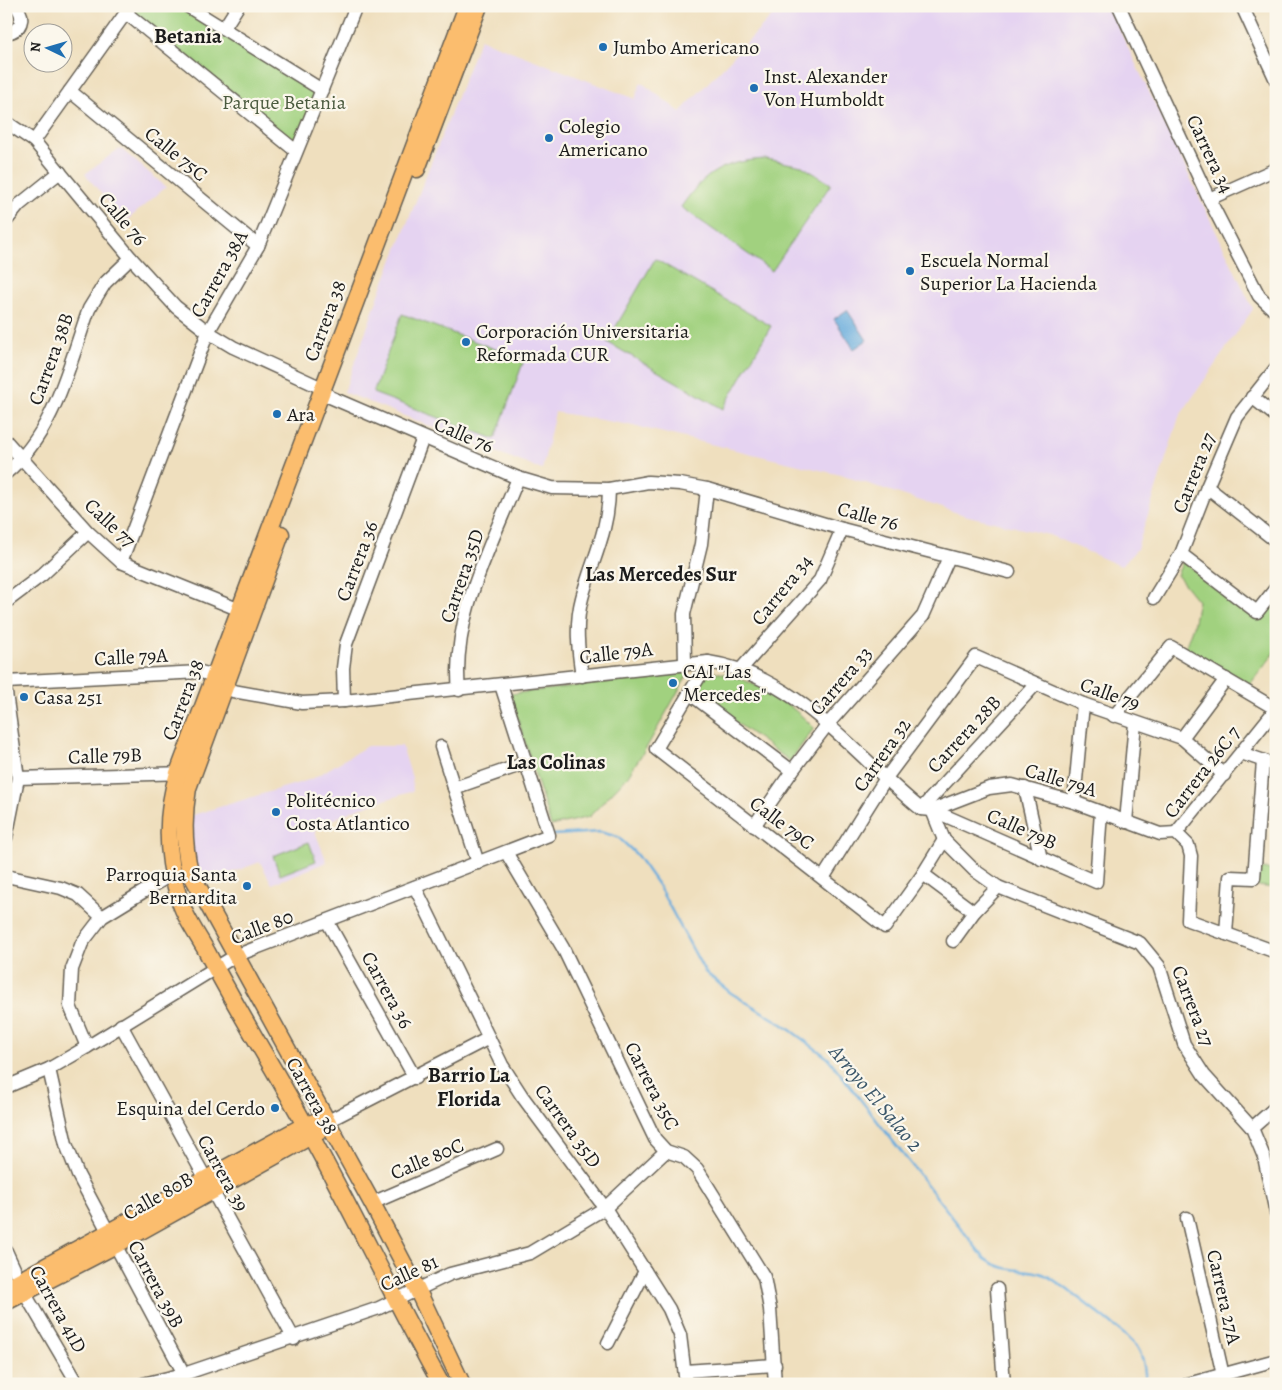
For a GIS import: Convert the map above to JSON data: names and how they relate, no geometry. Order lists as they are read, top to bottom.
{
  "streets": {
    "main road": ["Carrera 38", "Calle 80B"],
    "street": [
      "Calle 75C",
      "Carrera 34",
      "Calle 76",
      "Carrera 38A",
      "Carrera 38B",
      "Carrera 27",
      "Calle 77",
      "Carrera 36",
      "Carrera 35D",
      "Calle 79A",
      "Carrera 33",
      "Calle 79",
      "Carrera 28B",
      "Carrera 32",
      "Calle 79B",
      "Carrera 26C 7",
      "Calle 79C",
      "Calle 80",
      "Carrera 35C",
      "Calle 80C",
      "Carrera 39",
      "Calle 81",
      "Carrera 39B",
      "Carrera 27A",
      "Carrera 41D"
    ]
  },
  "crossings": [
    ["Calle 75C", "Carrera 38A"],
    ["Carrera 34", "Calle 76"],
    ["Carrera 34", "Calle 79A"],
    ["Calle 76", "Carrera 38A"],
    ["Calle 76", "Carrera 38"],
    ["Calle 76", "Carrera 38B"],
    ["Calle 76", "Carrera 36"],
    ["Calle 76", "Carrera 35D"],
    ["Calle 76", "Carrera 33"],
    ["Carrera 38A", "Calle 77"],
    ["Carrera 38", "Calle 77"],
    ["Carrera 38", "Calle 79A"],
    ["Carrera 38", "Calle 79B"],
    ["Carrera 38", "Calle 80"],
    ["Carrera 38", "Calle 80C"],
    ["Carrera 38", "Calle 80B"],
    ["Carrera 38", "Calle 81"],
    ["Carrera 38B", "Calle 77"],
    ["Carrera 36", "Calle 79A"],
    ["Carrera 36", "Calle 80"],
    ["Carrera 36", "Calle 80B"],
    ["Carrera 35D", "Calle 79A"],
    ["Carrera 35D", "Calle 80"],
    ["Carrera 35D", "Calle 80B"],
    ["Carrera 35D", "Calle 81"],
    ["Calle 79A", "Carrera 33"],
    ["Calle 79A", "Carrera 28B"],
    ["Calle 79A", "Carrera 32"],
    ["Calle 79A", "Calle 79B"],
    ["Calle 79A", "Carrera 26C 7"],
    ["Carrera 33", "Calle 79C"],
    ["Calle 79", "Carrera 28B"],
    ["Calle 79", "Carrera 32"],
    ["Calle 79", "Carrera 26C 7"],
    ["Carrera 28B", "Calle 79B"],
    ["Carrera 32", "Calle 79C"],
    ["Calle 80", "Carrera 35C"],
    ["Calle 80", "Carrera 39"],
    ["Calle 80", "Carrera 39B"],
    ["Carrera 35C", "Calle 81"],
    ["Carrera 39", "Calle 80B"],
    ["Carrera 39", "Calle 81"],
    ["Calle 80B", "Carrera 39B"],
    ["Calle 80B", "Carrera 41D"],
    ["Calle 81", "Carrera 39B"]
  ],
  "districts": [
    "Betania",
    "Las Mercedes Sur",
    "Las Colinas",
    "Barrio La Florida"
  ],
  "water": ["Arroyo El Salao 2"],
  "parks": ["Parque Betania"],
  "places": [
    "Jumbo Americano",
    "Inst. Alexander Von Humboldt",
    "Colegio Americano",
    "Escuela Normal Superior La Hacienda",
    "Corporación Universitaria Reformada CUR",
    "Ara",
    "CAI \"Las Mercedes\"",
    "Casa 251",
    "Politécnico Costa Atlantico",
    "Parroquia Santa Bernardita",
    "Esquina del Cerdo"
  ],
  "north": "left"
}
